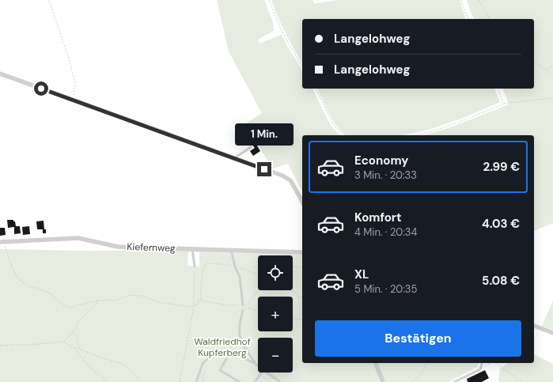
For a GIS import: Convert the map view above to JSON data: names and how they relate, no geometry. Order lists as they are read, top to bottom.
{
  "streets": {
    "street": ["Kiefernweg"]
  },
  "parks": ["Waldfriedhof Kupferberg"],
  "page": {
    "banner": ["Langelohweg", "Langelohweg"],
    "bubble": "1 Min.",
    "list": [
      {
        "name": "Economy",
        "note": "3 Min. · 20:33",
        "value": "2.99 €"
      },
      {
        "name": "Komfort",
        "note": "4 Min. · 20:34",
        "value": "4.03 €"
      },
      {
        "name": "XL",
        "note": "5 Min. · 20:35",
        "value": "5.08 €"
      }
    ],
    "map_buttons": ["+", "−"],
    "buttons": "Bestätigen"
  }
}
